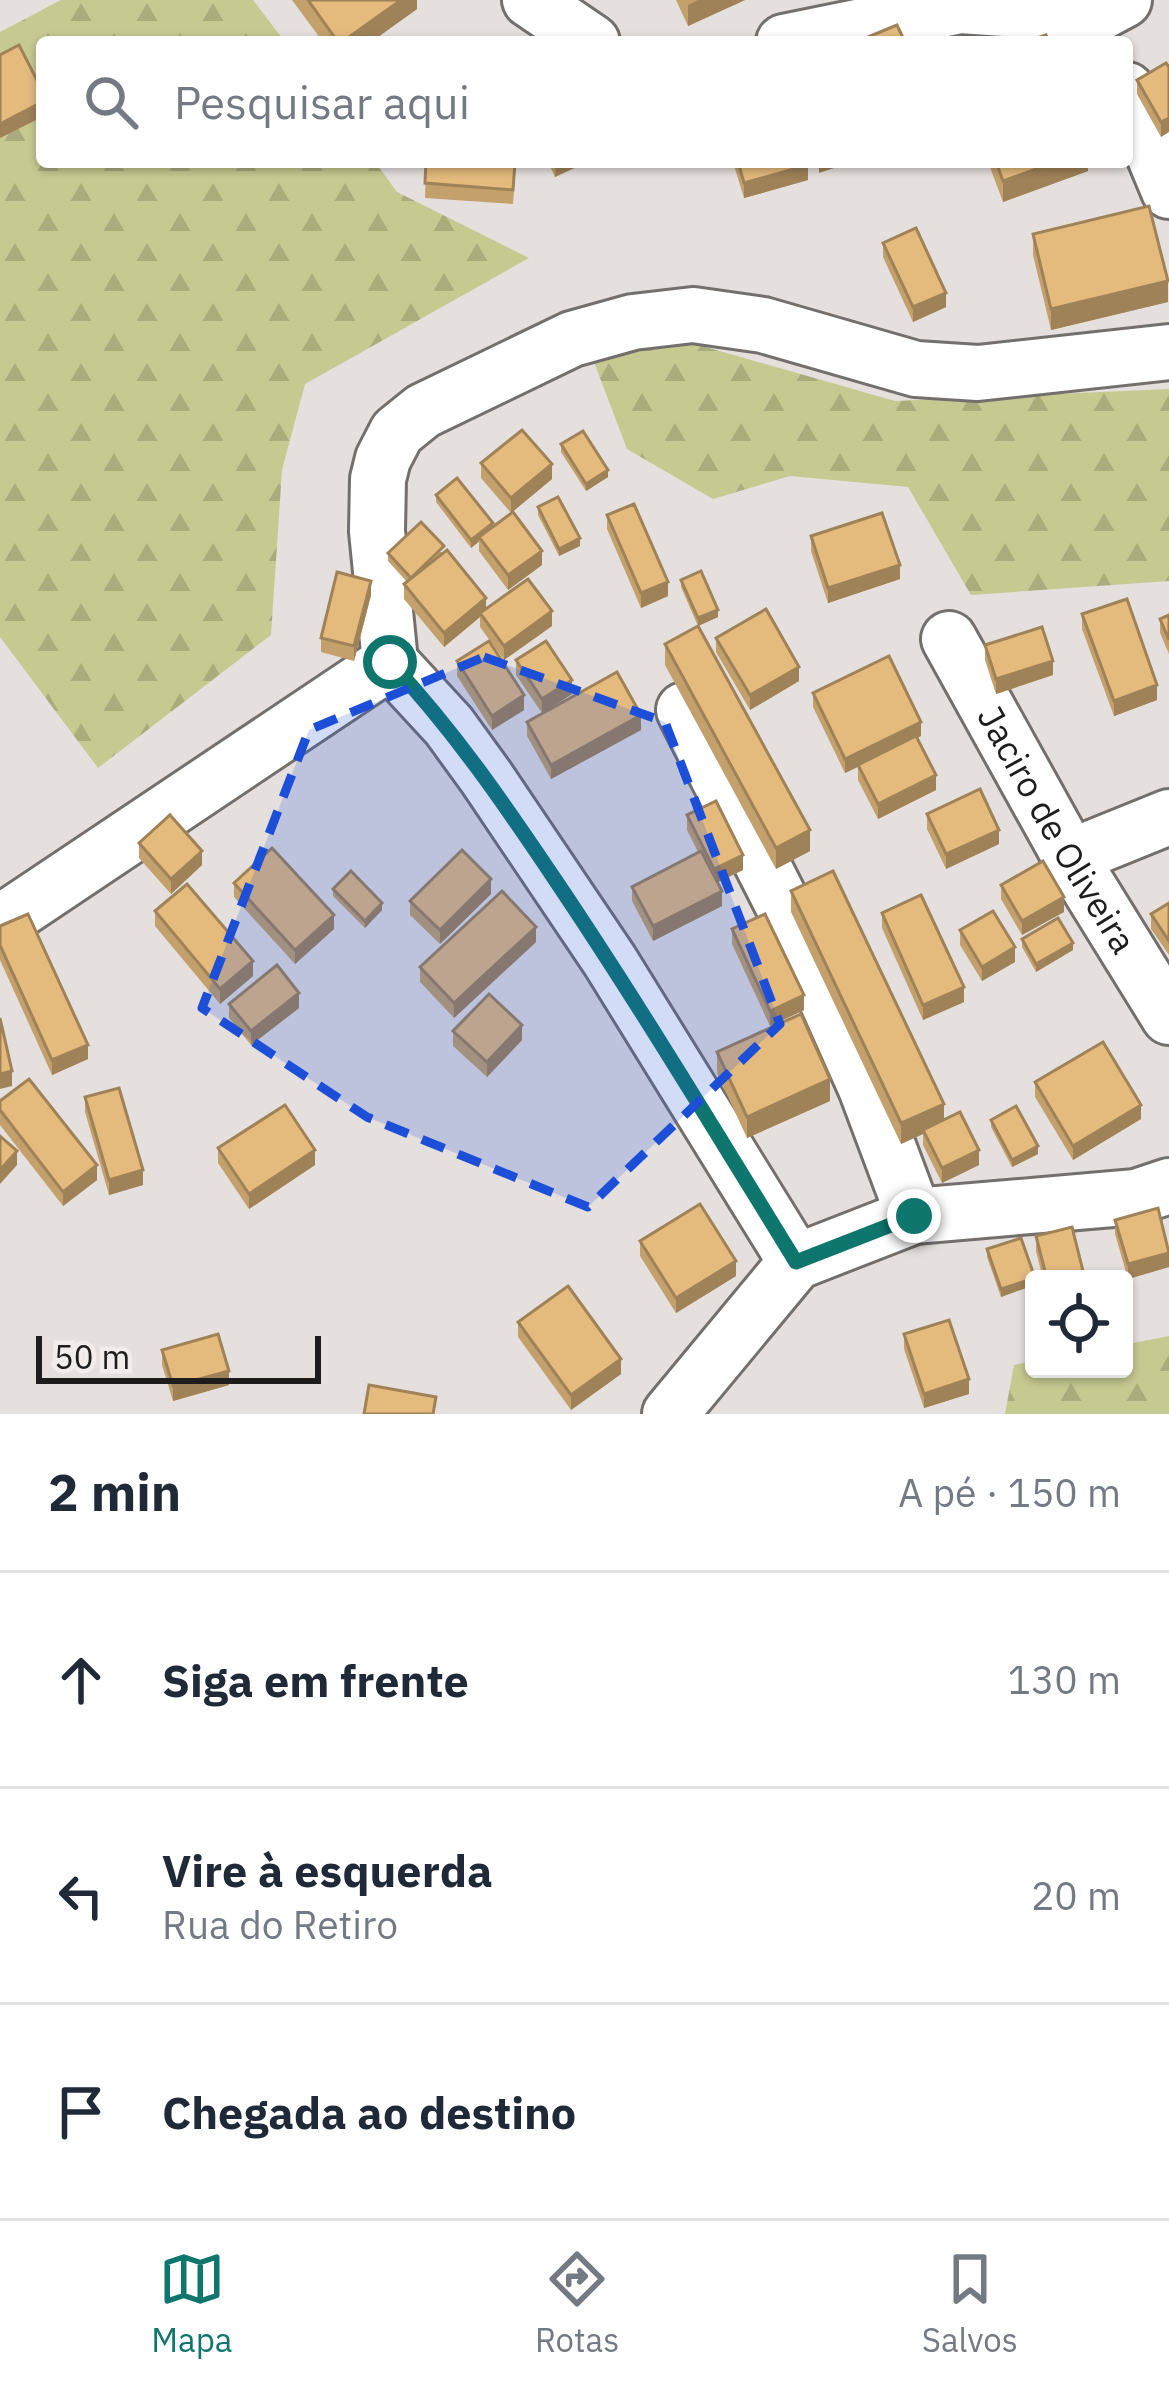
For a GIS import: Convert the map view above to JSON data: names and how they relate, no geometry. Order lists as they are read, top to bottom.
{
  "streets": {
    "street": ["Jaciro de Oliveira"]
  },
  "scale_bar": "50 m",
  "page": {
    "search": "Pesquisar aqui",
    "scale": "50 m",
    "heading": ["2 min", "A pé · 150 m"],
    "list": [
      ["Siga em frente", "130 m"],
      ["Vire à esquerda", "Rua do Retiro", "20 m"],
      "Chegada ao destino"
    ],
    "nav": ["Mapa", "Rotas", "Salvos"]
  }
}
